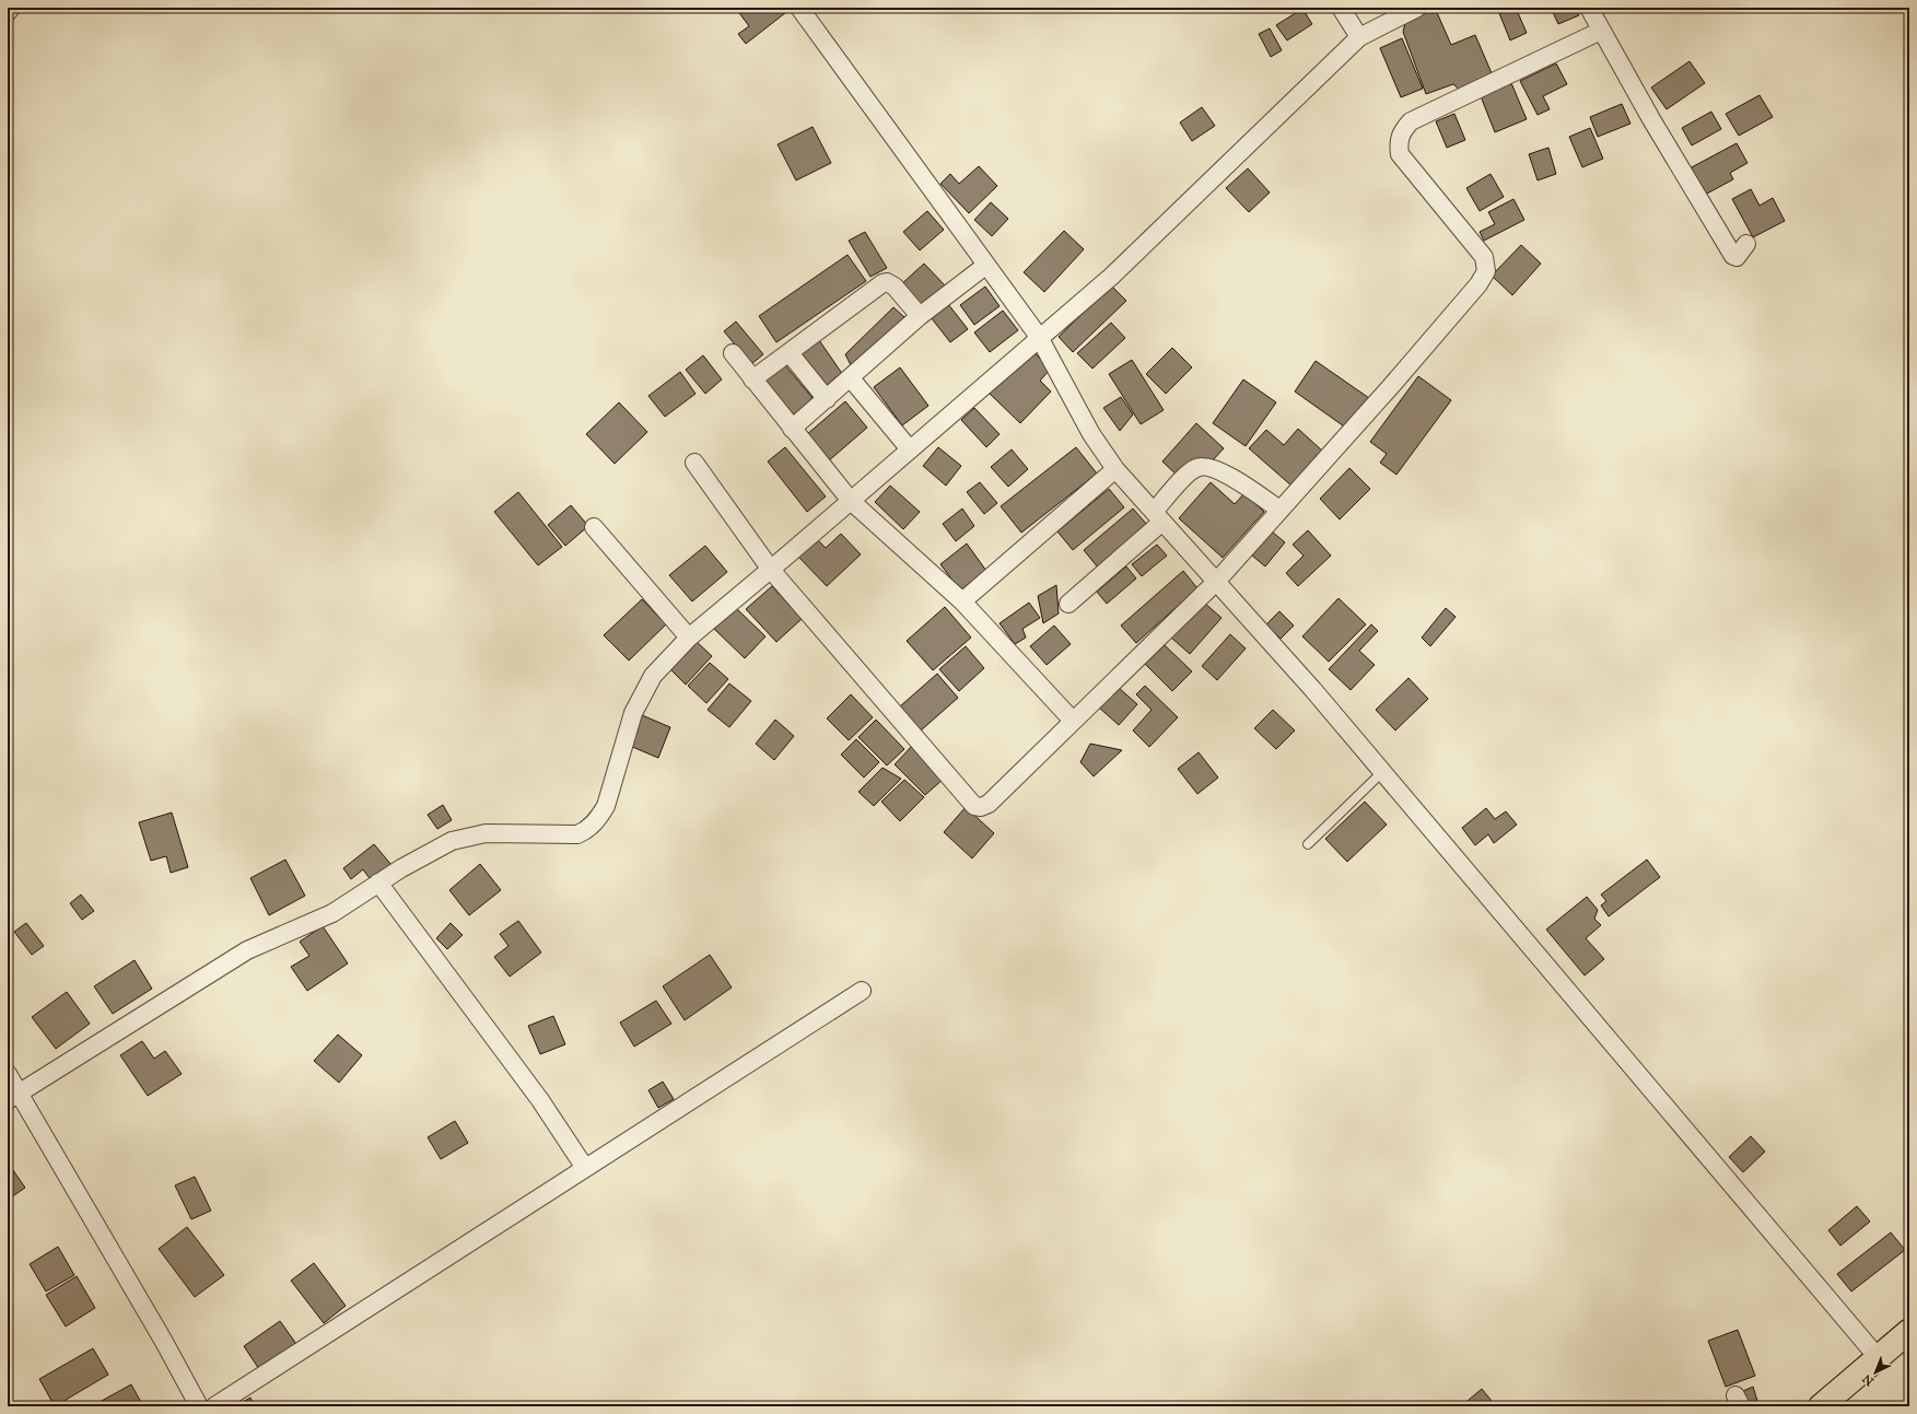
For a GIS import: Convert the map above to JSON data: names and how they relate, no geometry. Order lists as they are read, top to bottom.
{
  "north": "bottom left"
}
